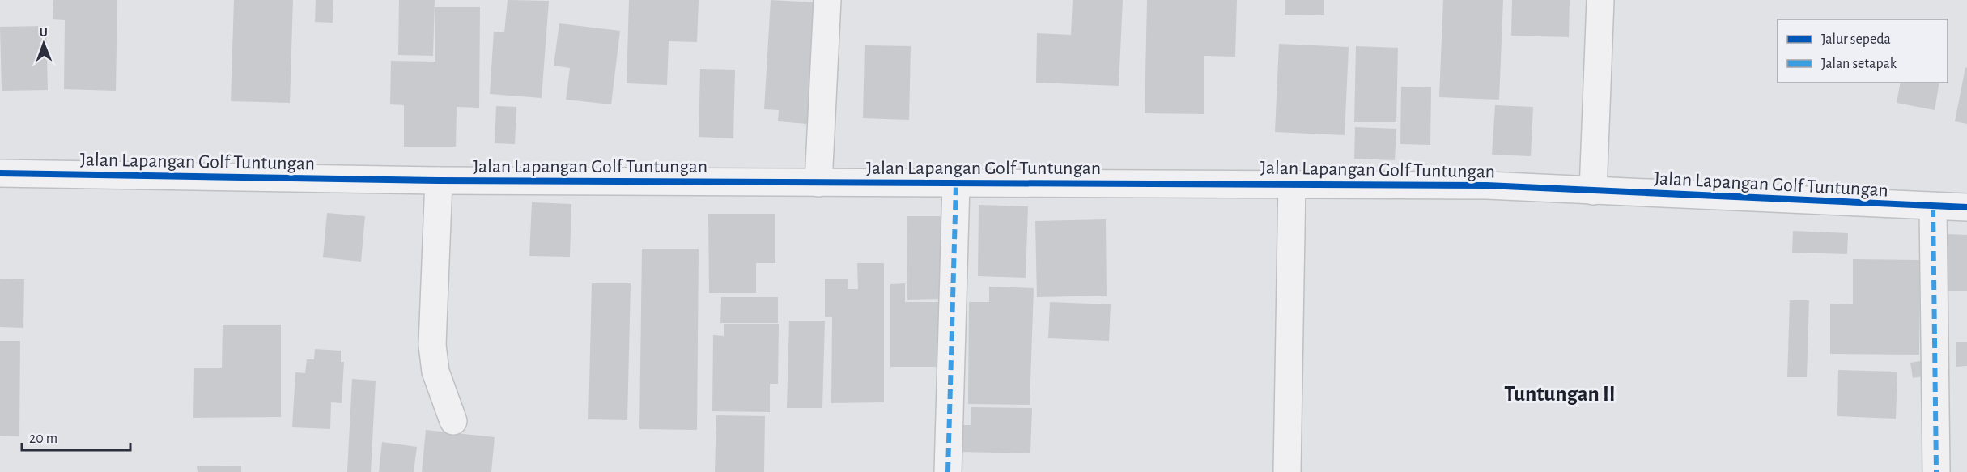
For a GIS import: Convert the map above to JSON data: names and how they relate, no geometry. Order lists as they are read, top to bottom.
{
  "streets": {
    "street": ["Jalan Lapangan Golf Tuntungan"]
  },
  "districts": ["Tuntungan II"],
  "legend": ["Jalur sepeda", "Jalan setapak"],
  "scale_bar": "20 m",
  "north": "top"
}
